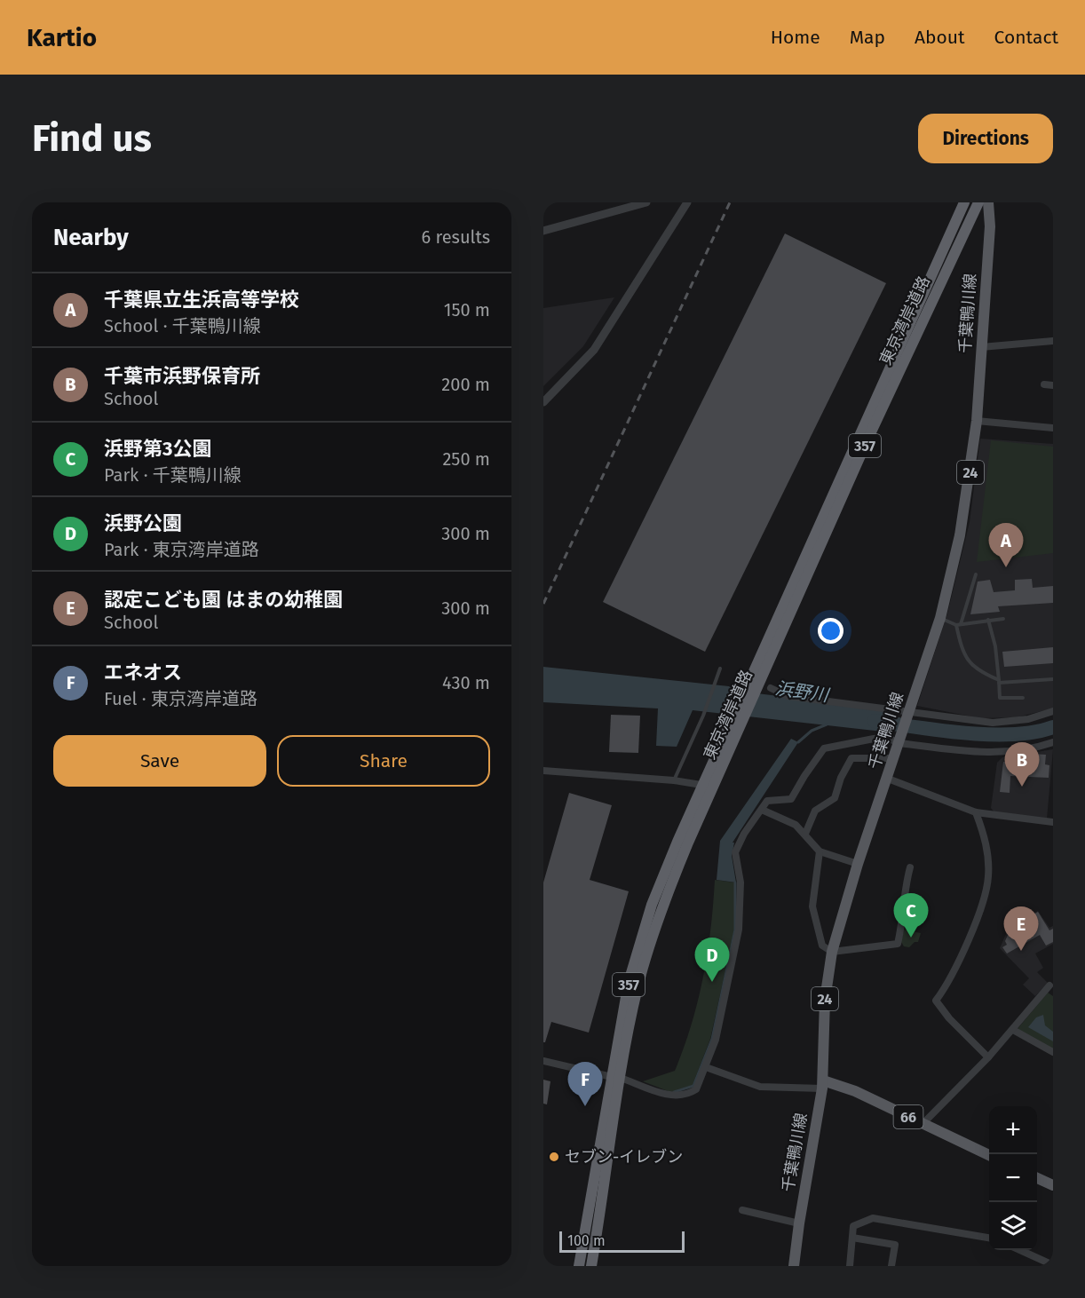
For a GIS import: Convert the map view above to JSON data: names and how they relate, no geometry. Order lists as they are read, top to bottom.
{
  "streets": {
    "highway": ["東京湾岸道路", "357"],
    "main road": ["千葉鴨川線", "24", "66"]
  },
  "crossings": [
    ["千葉鴨川線", "66"]
  ],
  "water": ["浜野川"],
  "places": ["セブン-イレブン"],
  "scale_bar": "100 m",
  "page": {
    "header": "Kartio",
    "nav": [
      "Home",
      "Map",
      "About",
      "Contact"
    ],
    "buttons": [
      "Directions",
      ["Save", "Share"]
    ],
    "title": "Find us",
    "heading": ["Nearby", "6 results"],
    "list": [
      {
        "mark": "A",
        "name": "千葉県立生浜高等学校",
        "note": "School · 千葉鴨川線",
        "value": "150 m"
      },
      {
        "mark": "B",
        "name": "千葉市浜野保育所",
        "note": "School",
        "value": "200 m"
      },
      {
        "mark": "C",
        "name": "浜野第3公園",
        "note": "Park · 千葉鴨川線",
        "value": "250 m"
      },
      {
        "mark": "D",
        "name": "浜野公園",
        "note": "Park · 東京湾岸道路",
        "value": "300 m"
      },
      {
        "mark": "E",
        "name": "認定こども園 はまの幼稚園",
        "note": "School",
        "value": "300 m"
      },
      {
        "mark": "F",
        "name": "エネオス",
        "note": "Fuel · 東京湾岸道路",
        "value": "430 m"
      }
    ],
    "pins": [
      "A",
      "B",
      "C",
      "E",
      "D",
      "F"
    ],
    "map_buttons": ["+", "−"],
    "scale": "100 m"
  }
}
